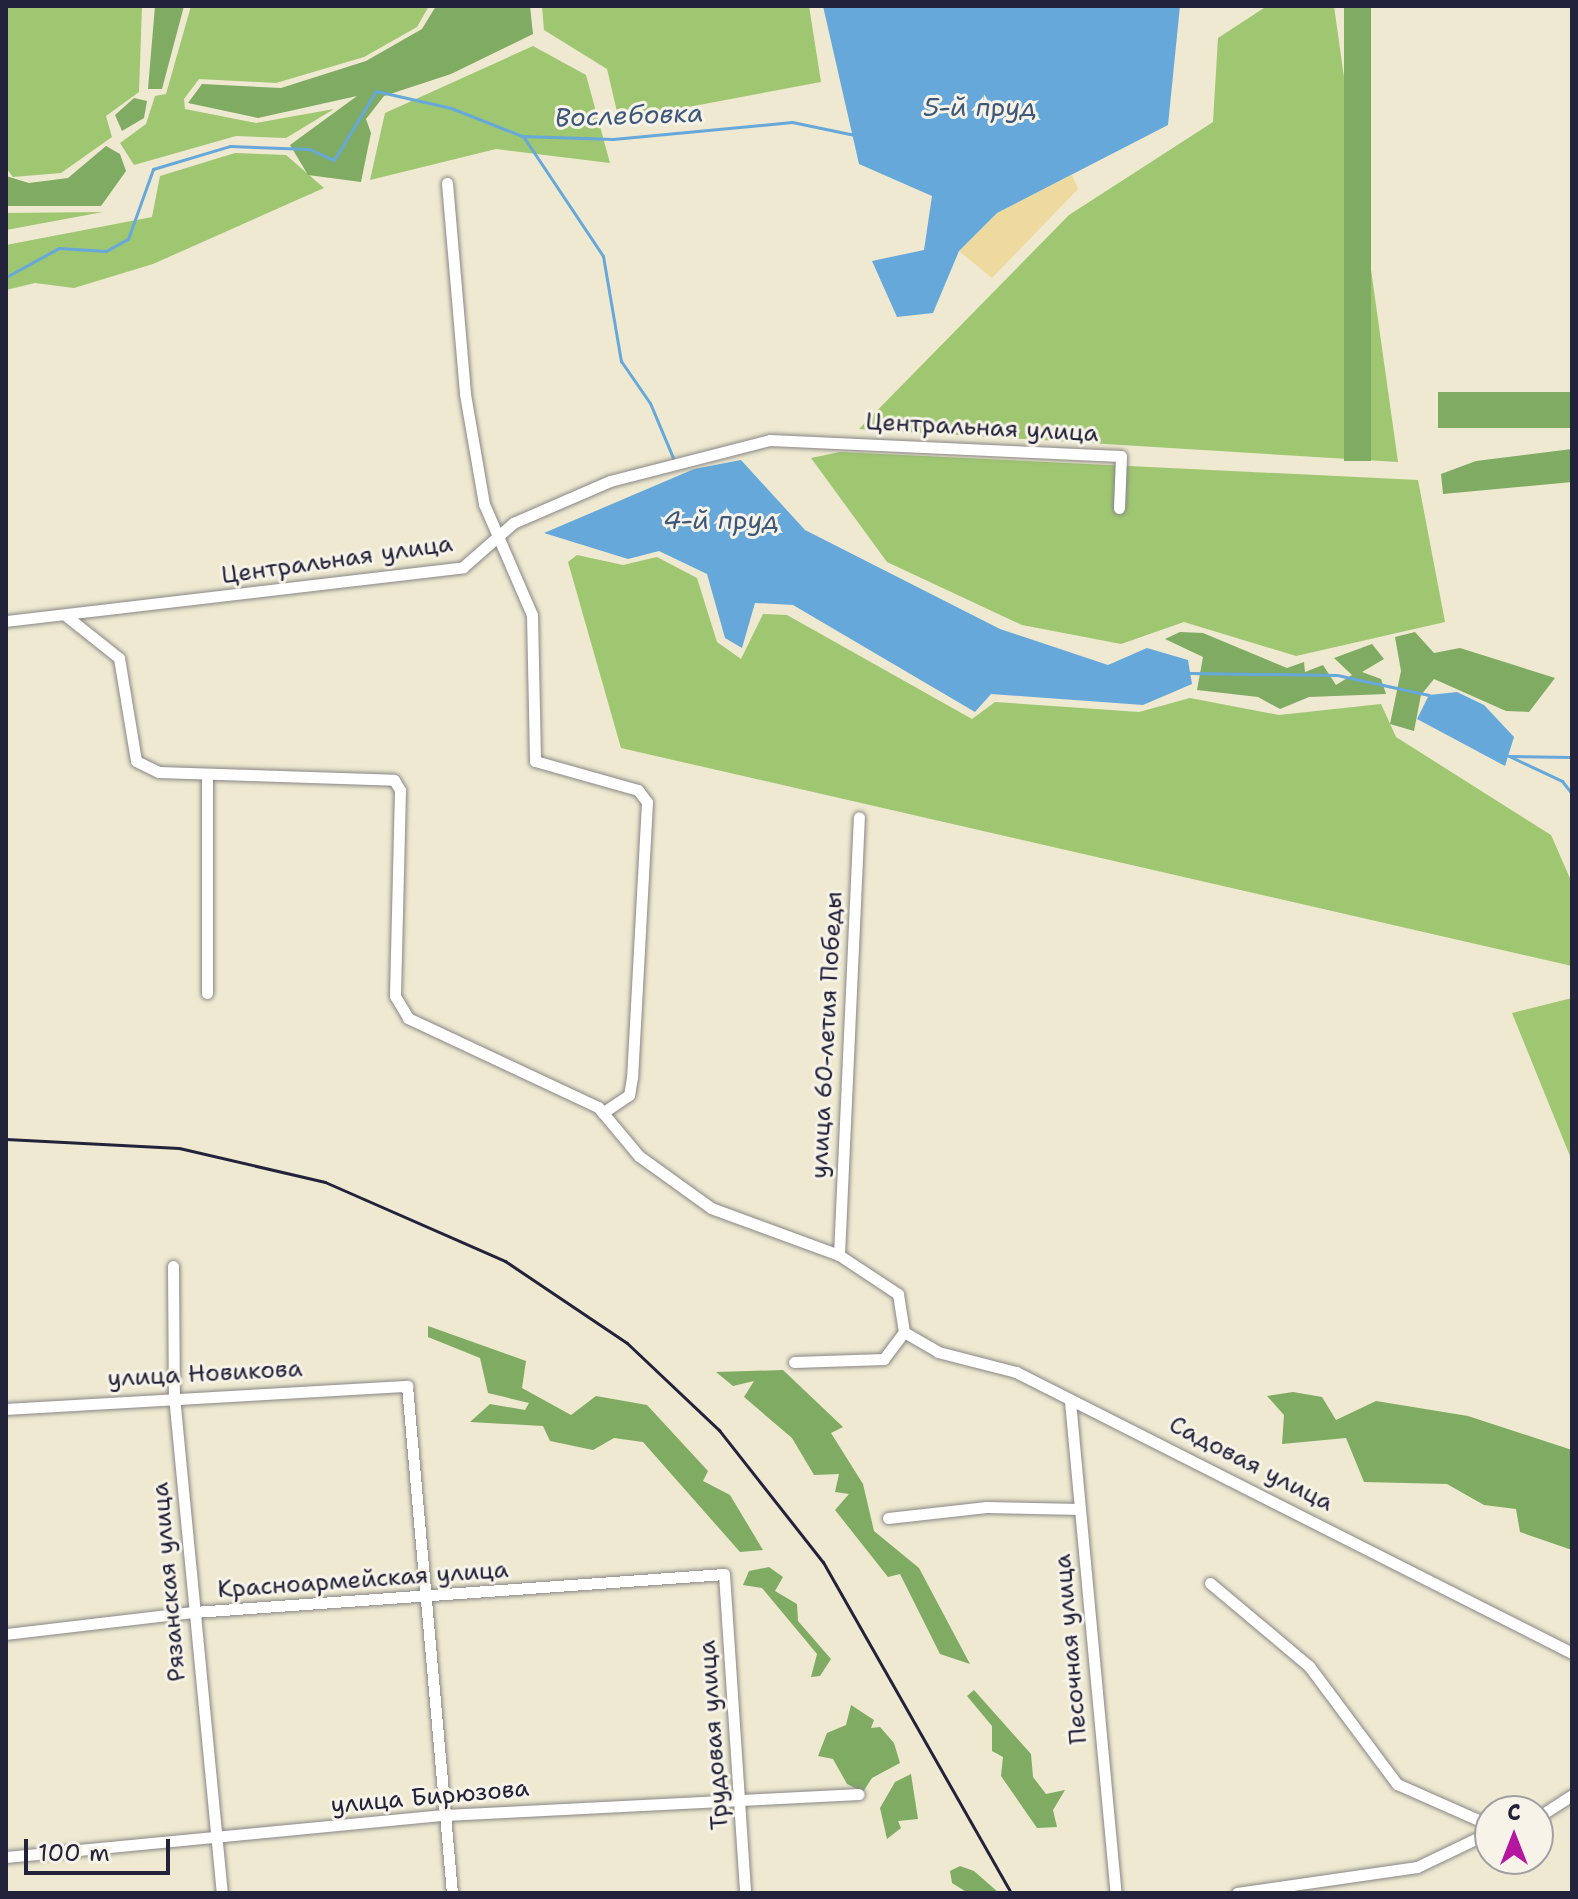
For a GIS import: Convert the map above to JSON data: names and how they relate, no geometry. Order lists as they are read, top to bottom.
{
  "streets": {
    "street": [
      "Центральная улица",
      "улица 60-летия Победы",
      "улица Новикова",
      "Садовая улица",
      "Красноармейская улица",
      "Рязанская улица",
      "Песочная улица",
      "Трудовая улица",
      "улица Бирюзова"
    ]
  },
  "crossings": [
    ["улица Новикова", "Красноармейская улица"],
    ["улица Новикова", "Рязанская улица"],
    ["Садовая улица", "Песочная улица"],
    ["Красноармейская улица", "Рязанская улица"],
    ["Красноармейская улица", "Трудовая улица"],
    ["Рязанская улица", "улица Бирюзова"],
    ["Трудовая улица", "улица Бирюзова"]
  ],
  "water": ["5-й пруд", "Вослебовка", "4-й пруд"],
  "scale_bar": "100 m",
  "north": "top"
}
